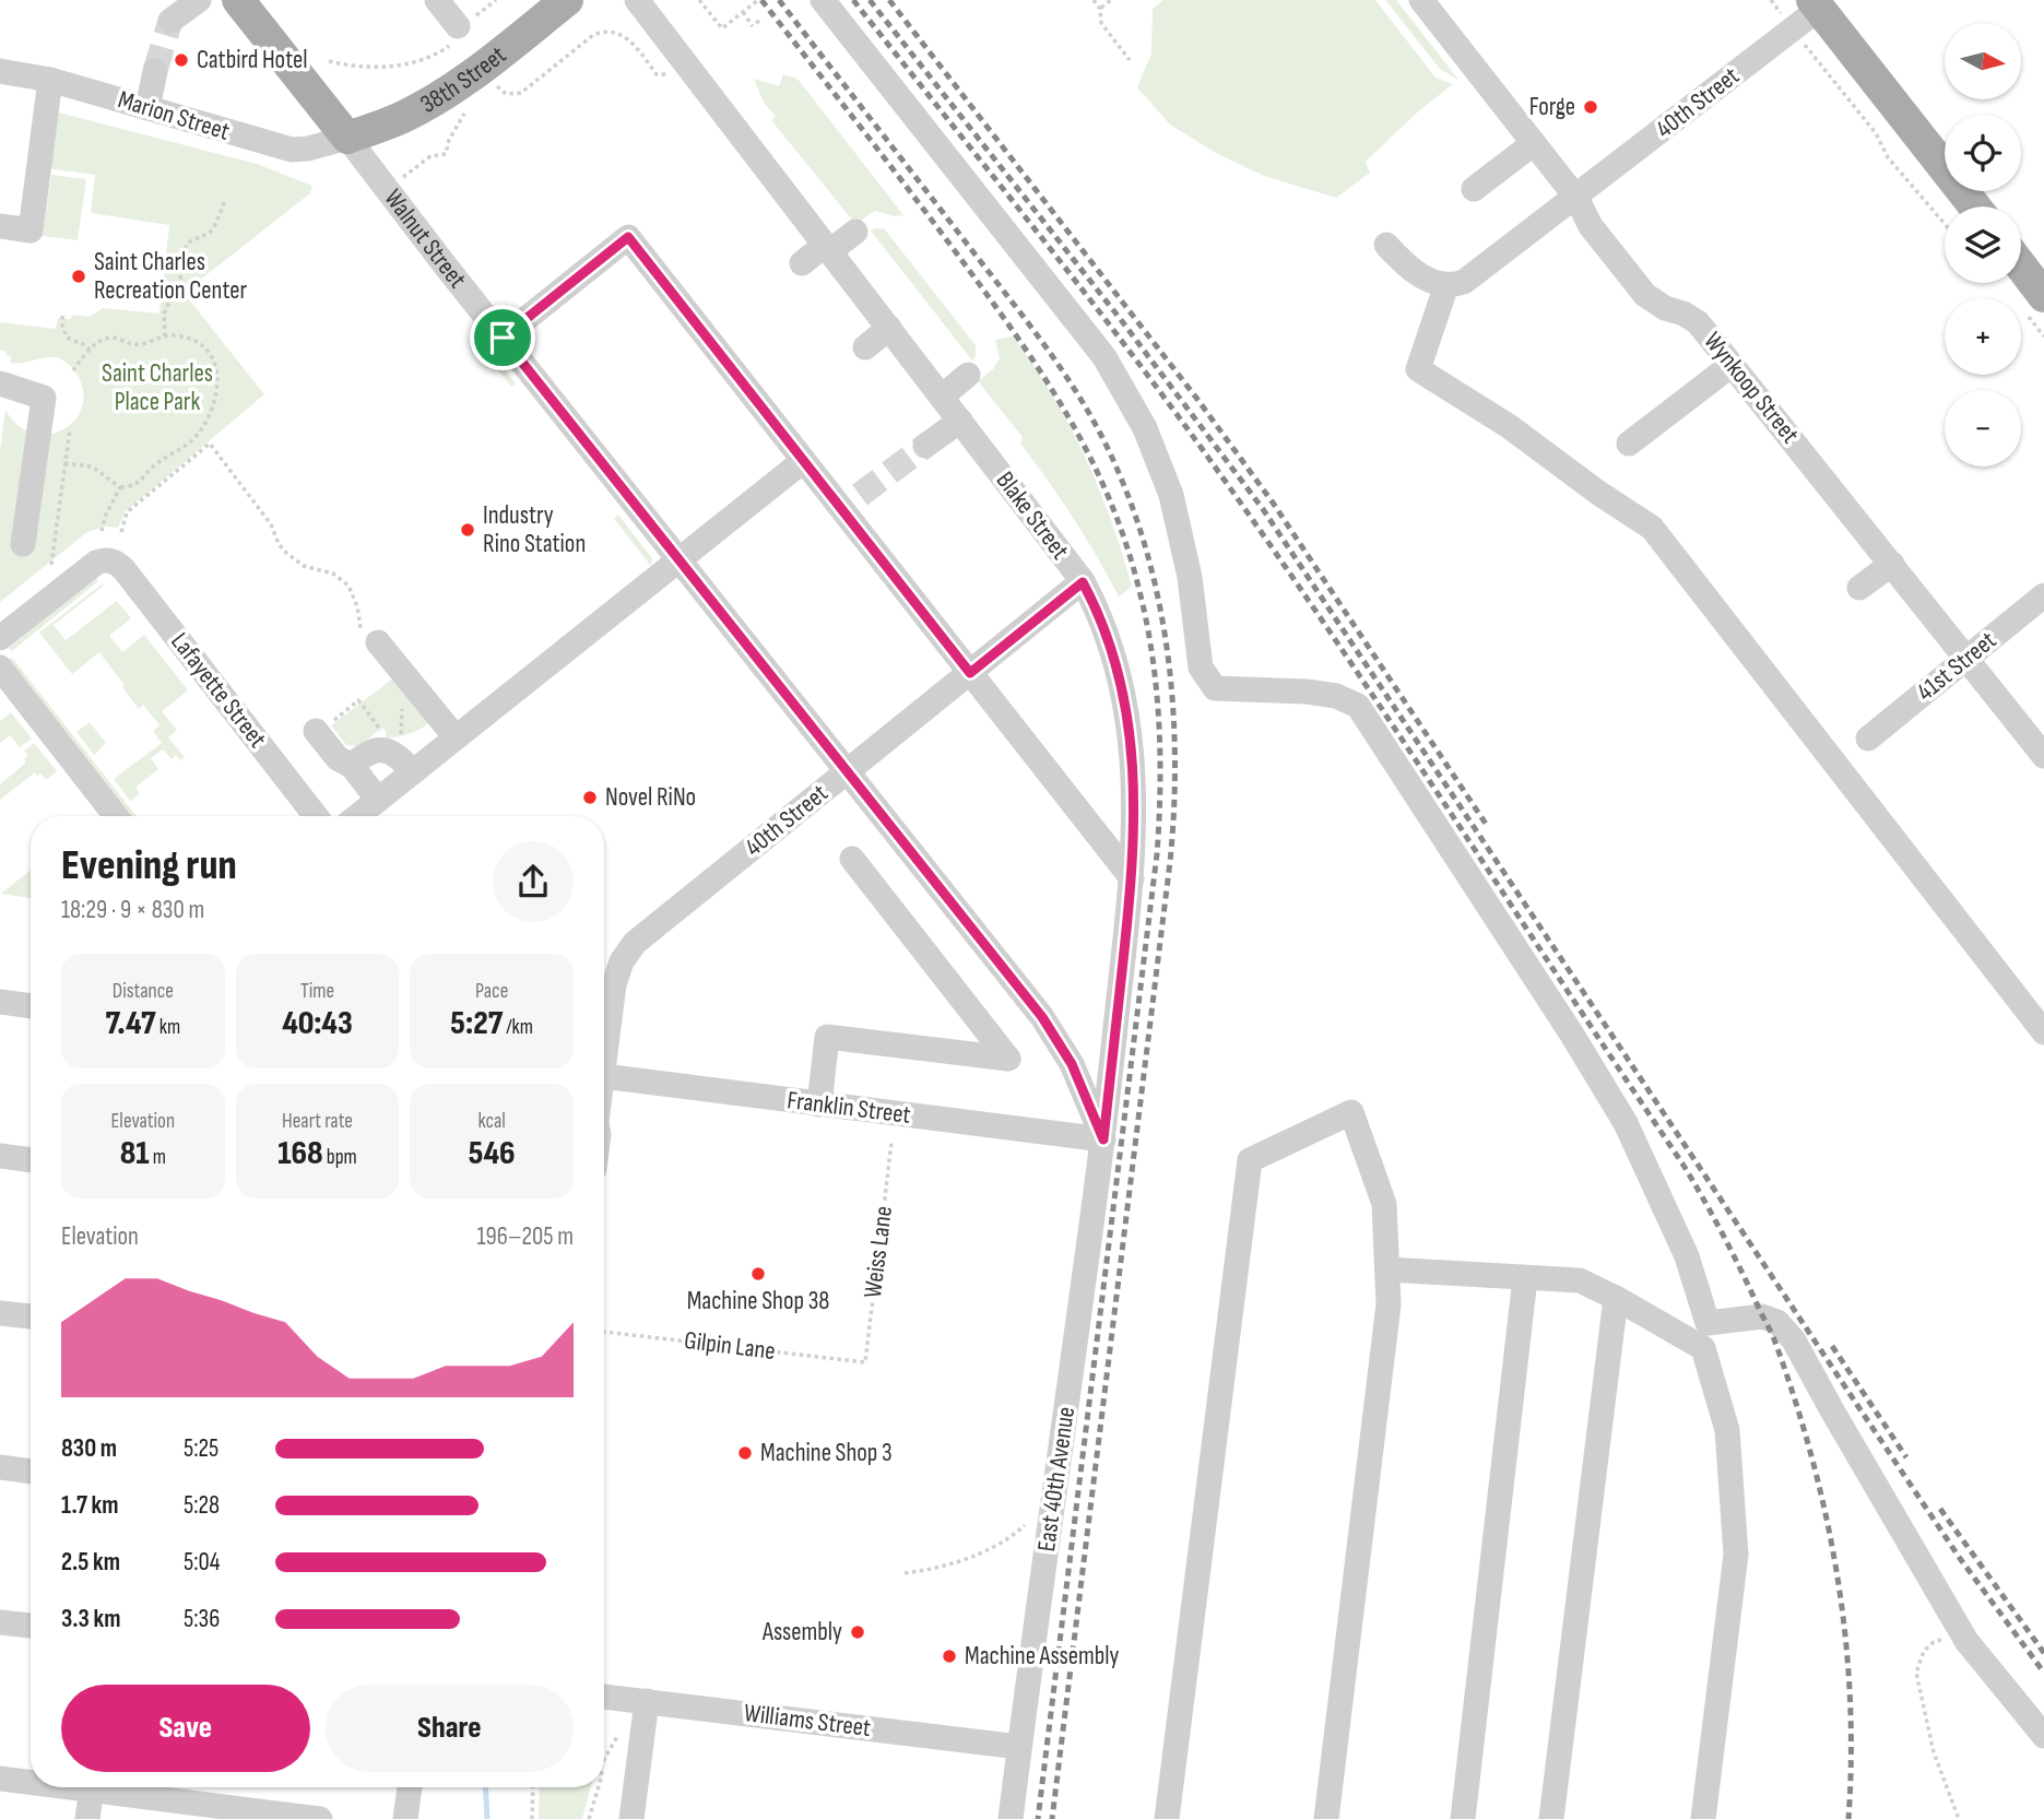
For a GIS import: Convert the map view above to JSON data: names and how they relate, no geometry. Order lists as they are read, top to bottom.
{
  "streets": {
    "main road": ["38th Street", "Walnut Street"],
    "street": [
      "40th Street",
      "Marion Street",
      "Wynkoop Street",
      "Blake Street",
      "41st Street",
      "Lafayette Street",
      "Franklin Street",
      "East 40th Avenue",
      "Williams Street"
    ],
    "path": ["Weiss Lane", "Gilpin Lane"]
  },
  "crossings": [
    ["38th Street", "Marion Street"],
    ["38th Street", "Walnut Street"],
    ["40th Street", "Walnut Street"],
    ["40th Street", "Wynkoop Street"],
    ["40th Street", "Blake Street"],
    ["Marion Street", "Walnut Street"],
    ["Walnut Street", "Blake Street"],
    ["Walnut Street", "Franklin Street"],
    ["Walnut Street", "East 40th Avenue"],
    ["Wynkoop Street", "41st Street"],
    ["Blake Street", "Franklin Street"],
    ["Blake Street", "East 40th Avenue"],
    ["Franklin Street", "East 40th Avenue"],
    ["Weiss Lane", "Gilpin Lane"],
    ["East 40th Avenue", "Williams Street"]
  ],
  "parks": ["Saint Charles Place Park"],
  "places": [
    "Catbird Hotel",
    "Forge",
    "Saint Charles Recreation Center",
    "Industry Rino Station",
    "Novel RiNo",
    "Machine Shop 38",
    "Machine Shop 3",
    "Assembly",
    "Machine Assembly"
  ],
  "north": "right",
  "page": {
    "map_buttons": ["+", "−"],
    "heading": ["Evening run", "18:29 · 9 × 830 m"],
    "stats": [
      ["Distance", "7.47 km"],
      ["Time", "40:43"],
      ["Pace", "5:27 /km"],
      ["Elevation", "81 m"],
      ["Heart rate", "168 bpm"],
      ["kcal", "546"]
    ],
    "chart": ["Elevation", "196–205 m"],
    "list": [
      {
        "name": "830 m",
        "note": "5:25"
      },
      {
        "name": "1.7 km",
        "note": "5:28"
      },
      {
        "name": "2.5 km",
        "note": "5:04"
      },
      {
        "name": "3.3 km",
        "note": "5:36"
      }
    ],
    "buttons": ["Save", "Share"]
  }
}
